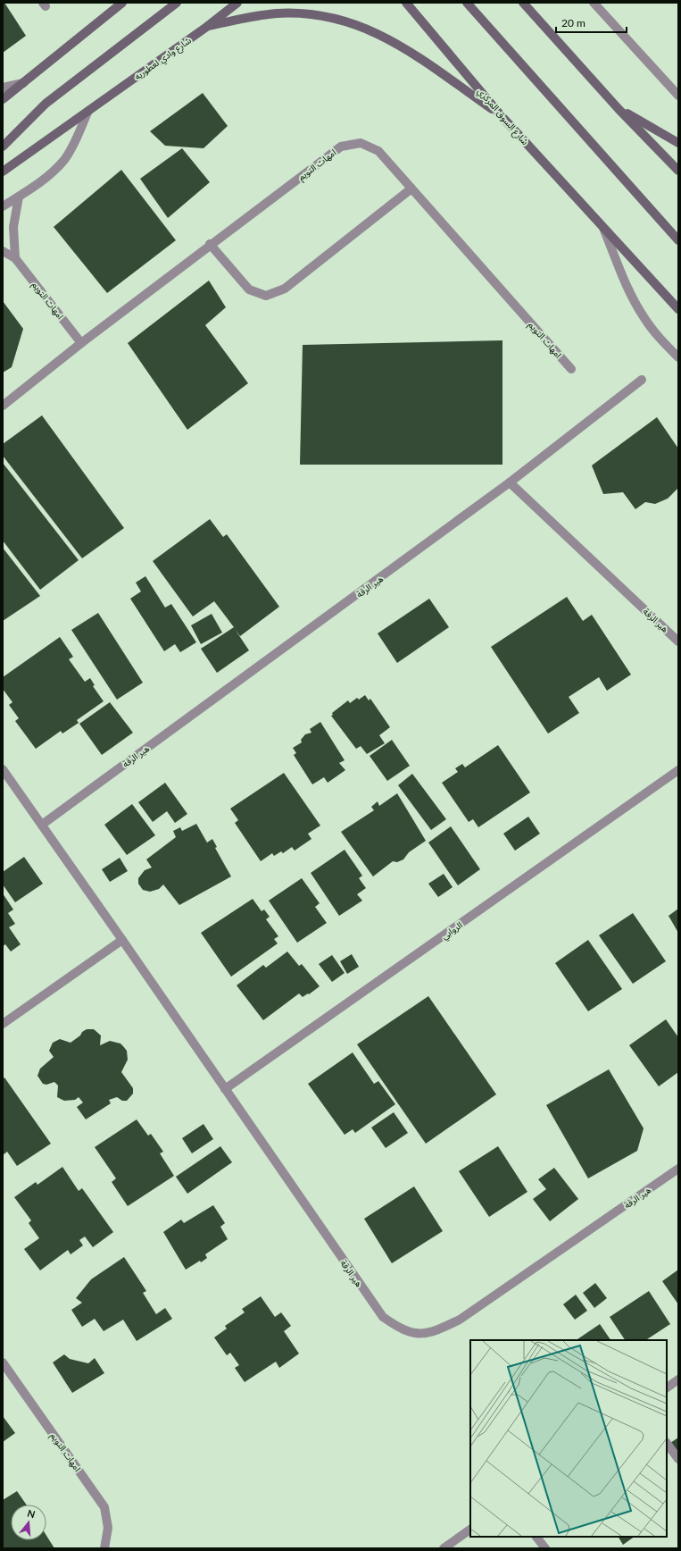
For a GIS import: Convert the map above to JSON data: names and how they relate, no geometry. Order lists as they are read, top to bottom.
{
  "streets": {
    "main road": ["شارع وادي لعطوريه", "شارع السوق المركزي"],
    "street": ["امهات التويم", "هير الرقة", "الروابي"]
  },
  "crossings": [
    ["هير الرقة", "الروابي"]
  ],
  "scale_bar": "20 m",
  "north": "top"
}
